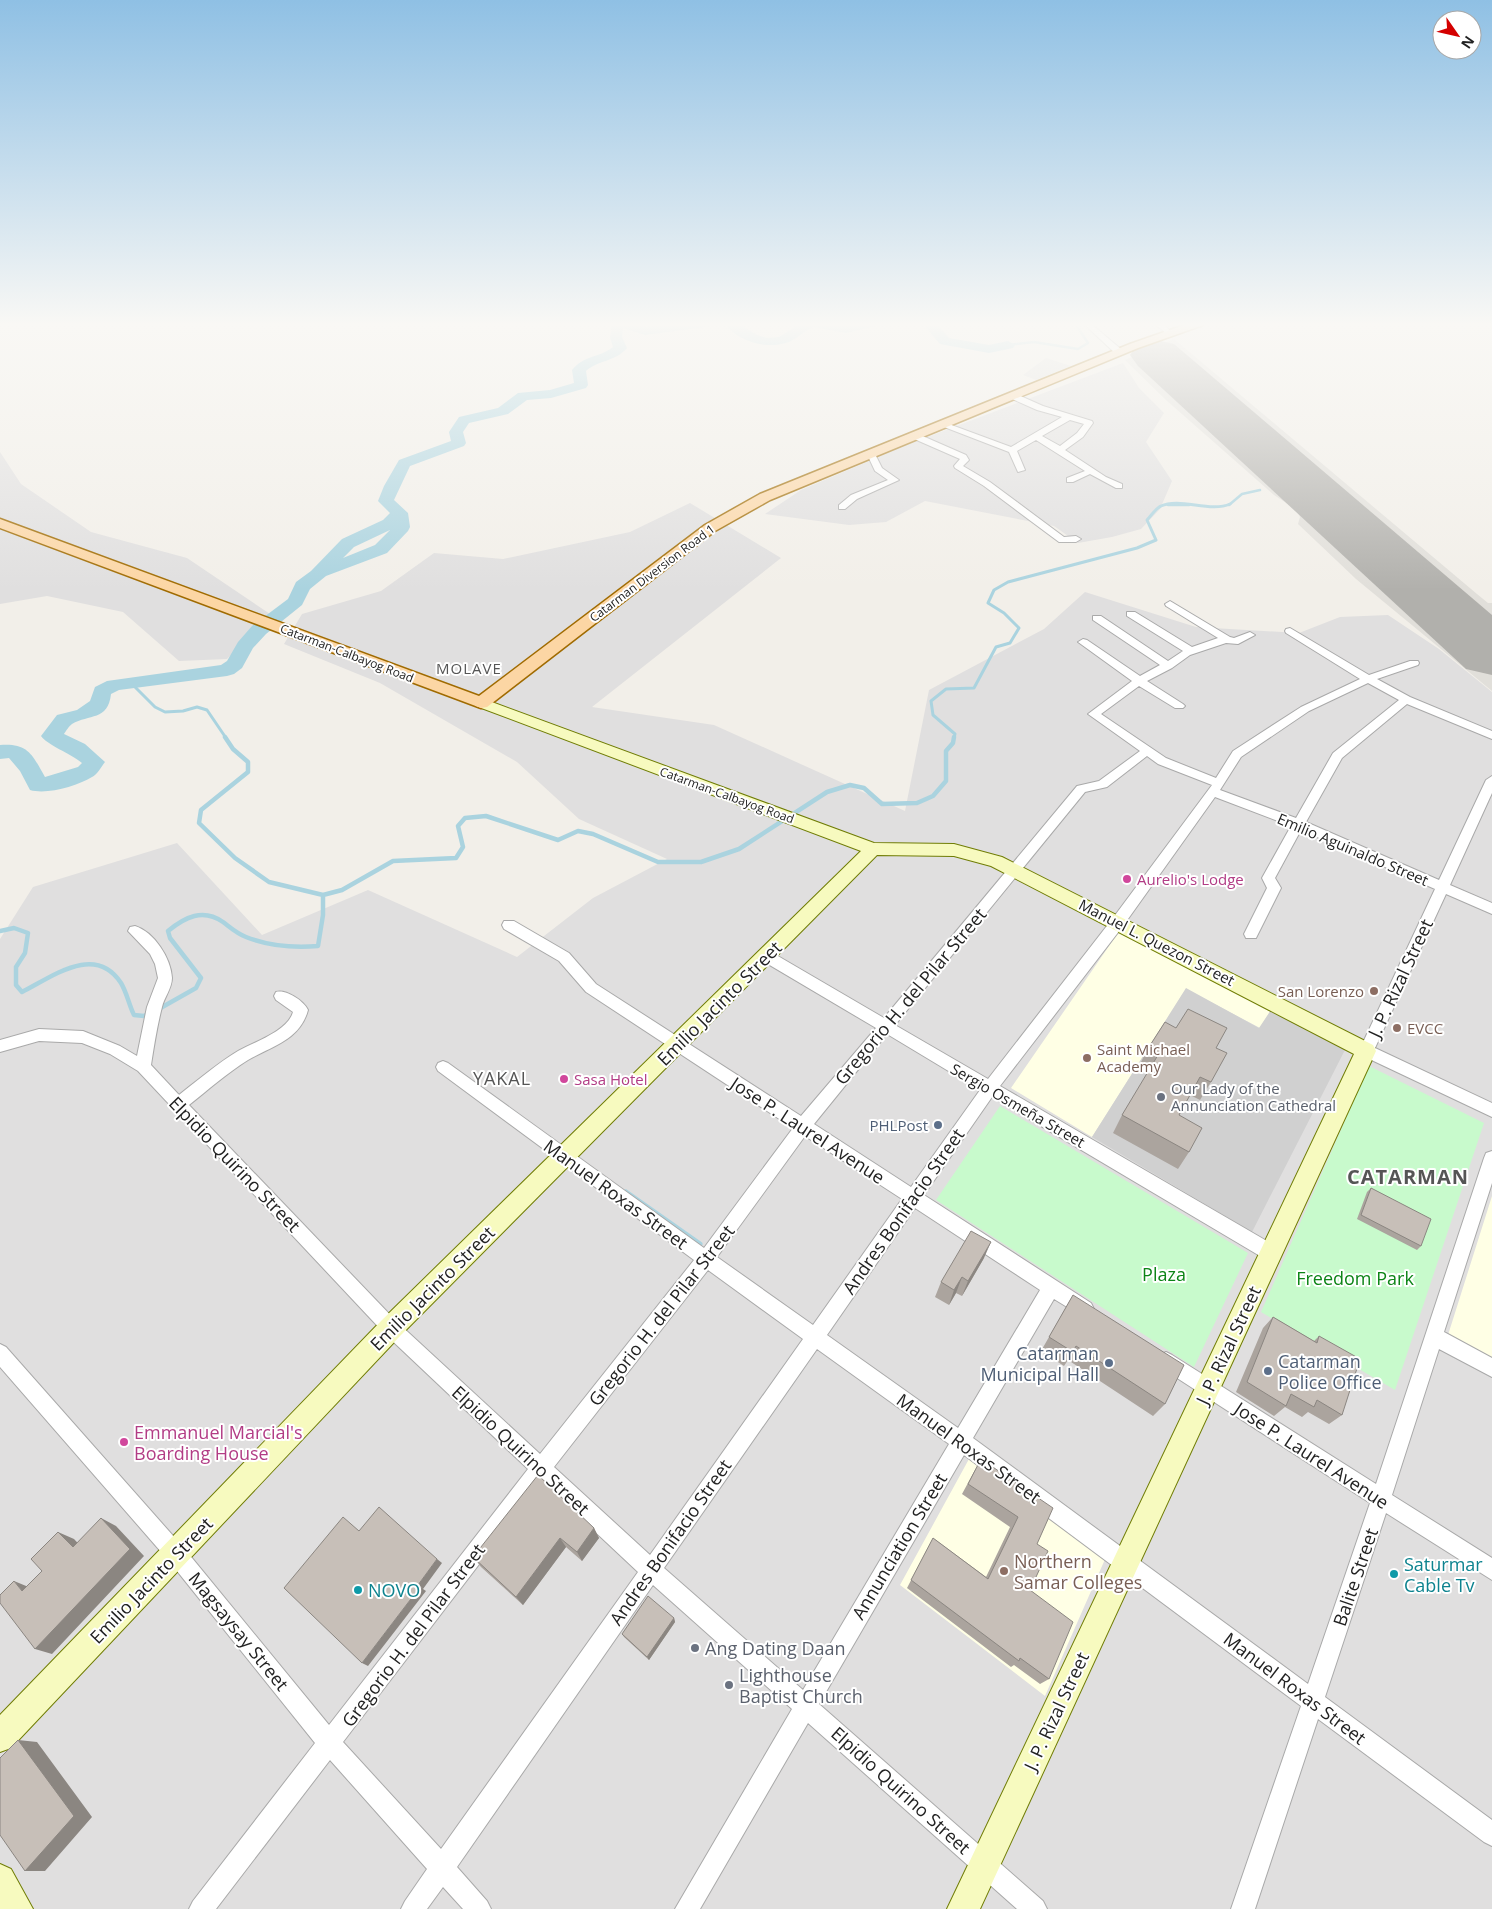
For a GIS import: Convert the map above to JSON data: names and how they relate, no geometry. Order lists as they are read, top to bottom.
{
  "streets": {
    "main road": [
      "Catarman Diversion Road 1",
      "Catarman-Calbayog Road",
      "Manuel L. Quezon Street",
      "J. P. Rizal Street",
      "Emilio Jacinto Street"
    ],
    "street": [
      "Emilio Aguinaldo Street",
      "Gregorio H. del Pilar Street",
      "Sergio Osmeña Street",
      "Jose P. Laurel Avenue",
      "Elpidio Quirino Street",
      "Manuel Roxas Street",
      "Andres Bonifacio Street",
      "Annunciation Street",
      "Balite Street",
      "Magsaysay Street"
    ]
  },
  "crossings": [
    ["Catarman Diversion Road 1", "Catarman-Calbayog Road"],
    ["Catarman-Calbayog Road", "Manuel L. Quezon Street"],
    ["Emilio Aguinaldo Street", "J. P. Rizal Street"],
    ["Emilio Aguinaldo Street", "Gregorio H. del Pilar Street"],
    ["Emilio Aguinaldo Street", "Andres Bonifacio Street"],
    ["Manuel L. Quezon Street", "J. P. Rizal Street"],
    ["Manuel L. Quezon Street", "Gregorio H. del Pilar Street"],
    ["Manuel L. Quezon Street", "Emilio Jacinto Street"],
    ["Manuel L. Quezon Street", "Andres Bonifacio Street"],
    ["J. P. Rizal Street", "Sergio Osmeña Street"],
    ["J. P. Rizal Street", "Jose P. Laurel Avenue"],
    ["J. P. Rizal Street", "Elpidio Quirino Street"],
    ["J. P. Rizal Street", "Manuel Roxas Street"],
    ["Gregorio H. del Pilar Street", "Sergio Osmeña Street"],
    ["Gregorio H. del Pilar Street", "Jose P. Laurel Avenue"],
    ["Gregorio H. del Pilar Street", "Elpidio Quirino Street"],
    ["Gregorio H. del Pilar Street", "Manuel Roxas Street"],
    ["Gregorio H. del Pilar Street", "Magsaysay Street"],
    ["Emilio Jacinto Street", "Sergio Osmeña Street"],
    ["Emilio Jacinto Street", "Jose P. Laurel Avenue"],
    ["Emilio Jacinto Street", "Elpidio Quirino Street"],
    ["Emilio Jacinto Street", "Manuel Roxas Street"],
    ["Emilio Jacinto Street", "Magsaysay Street"],
    ["Sergio Osmeña Street", "Andres Bonifacio Street"],
    ["Jose P. Laurel Avenue", "Andres Bonifacio Street"],
    ["Jose P. Laurel Avenue", "Annunciation Street"],
    ["Jose P. Laurel Avenue", "Balite Street"],
    ["Elpidio Quirino Street", "Andres Bonifacio Street"],
    ["Elpidio Quirino Street", "Annunciation Street"],
    ["Manuel Roxas Street", "Andres Bonifacio Street"],
    ["Manuel Roxas Street", "Annunciation Street"],
    ["Manuel Roxas Street", "Balite Street"],
    ["Andres Bonifacio Street", "Magsaysay Street"]
  ],
  "districts": ["MOLAVE", "YAKAL", "CATARMAN"],
  "parks": ["Plaza", "Freedom Park"],
  "places": [
    "Aurelio's Lodge",
    "San Lorenzo",
    "EVCC",
    "Saint Michael Academy",
    "Sasa Hotel",
    "Our Lady of the Annunciation Cathedral",
    "PHLPost",
    "Catarman Municipal Hall",
    "Catarman Police Office",
    "Emmanuel Marcial's Boarding House",
    "Northern Samar Colleges",
    "Saturmar Cable Tv",
    "NOVO",
    "Ang Dating Daan",
    "Lighthouse Baptist Church"
  ],
  "north": "bottom right"
}
